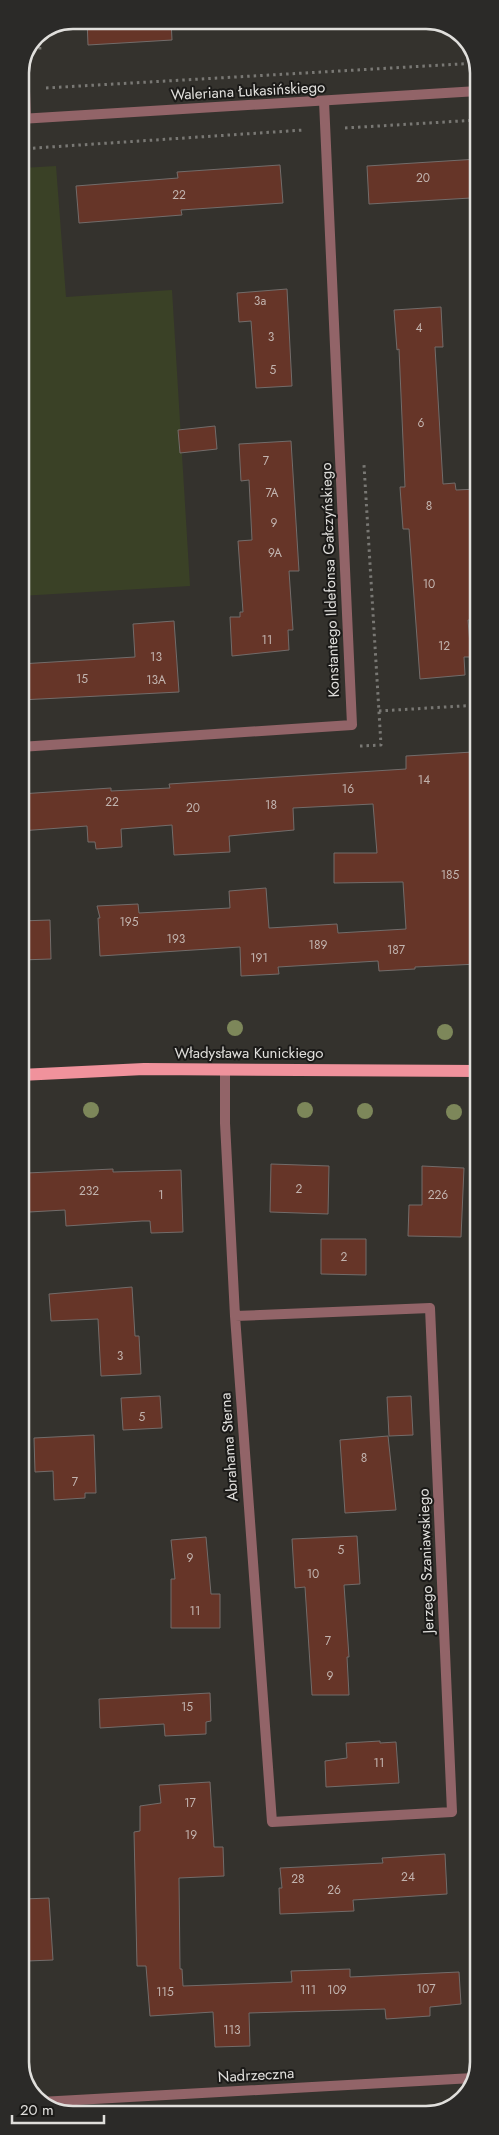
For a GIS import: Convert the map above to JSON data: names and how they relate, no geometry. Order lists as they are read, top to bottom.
{
  "streets": {
    "main road": ["Władysława Kunickiego"],
    "street": [
      "Waleriana Łukasińskiego",
      "Konstantego Ildefonsa Gałczyńskiego",
      "Abrahama Sterna",
      "Jerzego Szaniawskiego",
      "Nadrzeczna"
    ]
  },
  "crossings": [
    ["Waleriana Łukasińskiego", "Konstantego Ildefonsa Gałczyńskiego"],
    ["Władysława Kunickiego", "Abrahama Sterna"],
    ["Abrahama Sterna", "Jerzego Szaniawskiego"]
  ],
  "house_numbers": [
    "20",
    "22",
    "3a",
    "4",
    "3",
    "5",
    "6",
    "7",
    "7A",
    "8",
    "9",
    "9A",
    "10",
    "11",
    "12",
    "13",
    "15",
    "13A",
    "14",
    "16",
    "22",
    "18",
    "20",
    "185",
    "195",
    "193",
    "189",
    "187",
    "191",
    "2",
    "232",
    "1",
    "226",
    "2",
    "3",
    "5",
    "8",
    "7",
    "5",
    "9",
    "10",
    "11",
    "7",
    "9",
    "15",
    "11",
    "17",
    "19",
    "24",
    "28",
    "26",
    "107",
    "111",
    "109",
    "115",
    "113"
  ],
  "scale_bar": "20 m"
}
